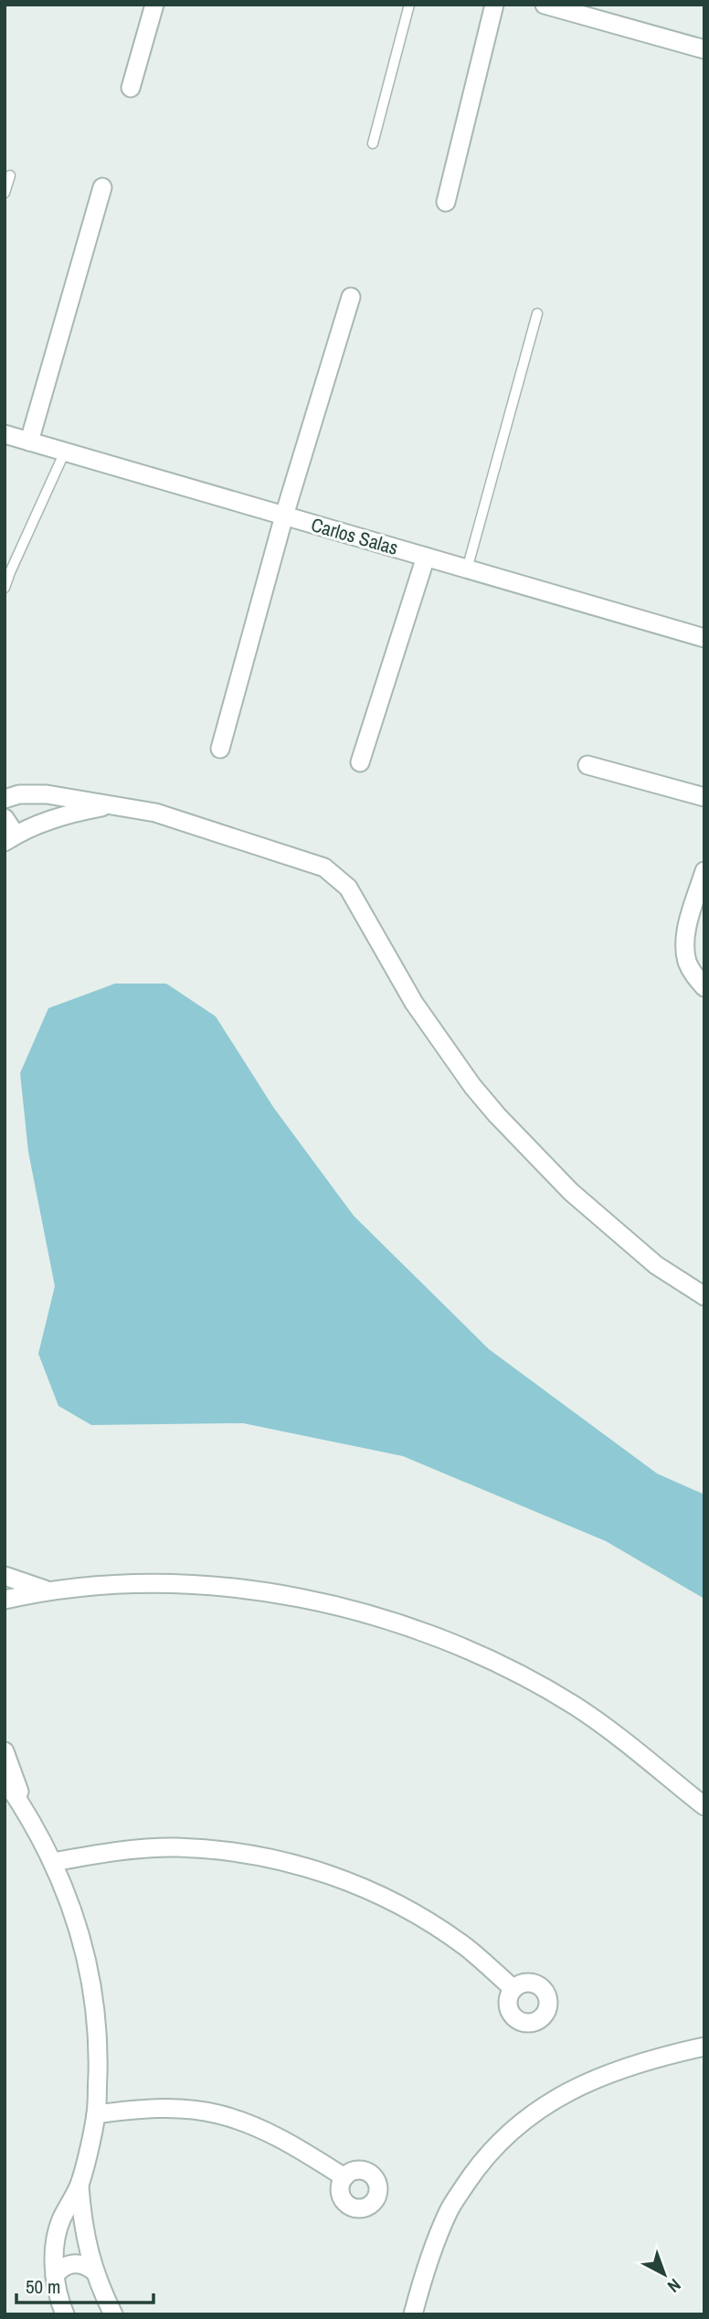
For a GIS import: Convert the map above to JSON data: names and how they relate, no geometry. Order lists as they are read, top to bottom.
{
  "streets": {
    "street": ["Carlos Salas"]
  },
  "scale_bar": "50 m",
  "north": "bottom right"
}
